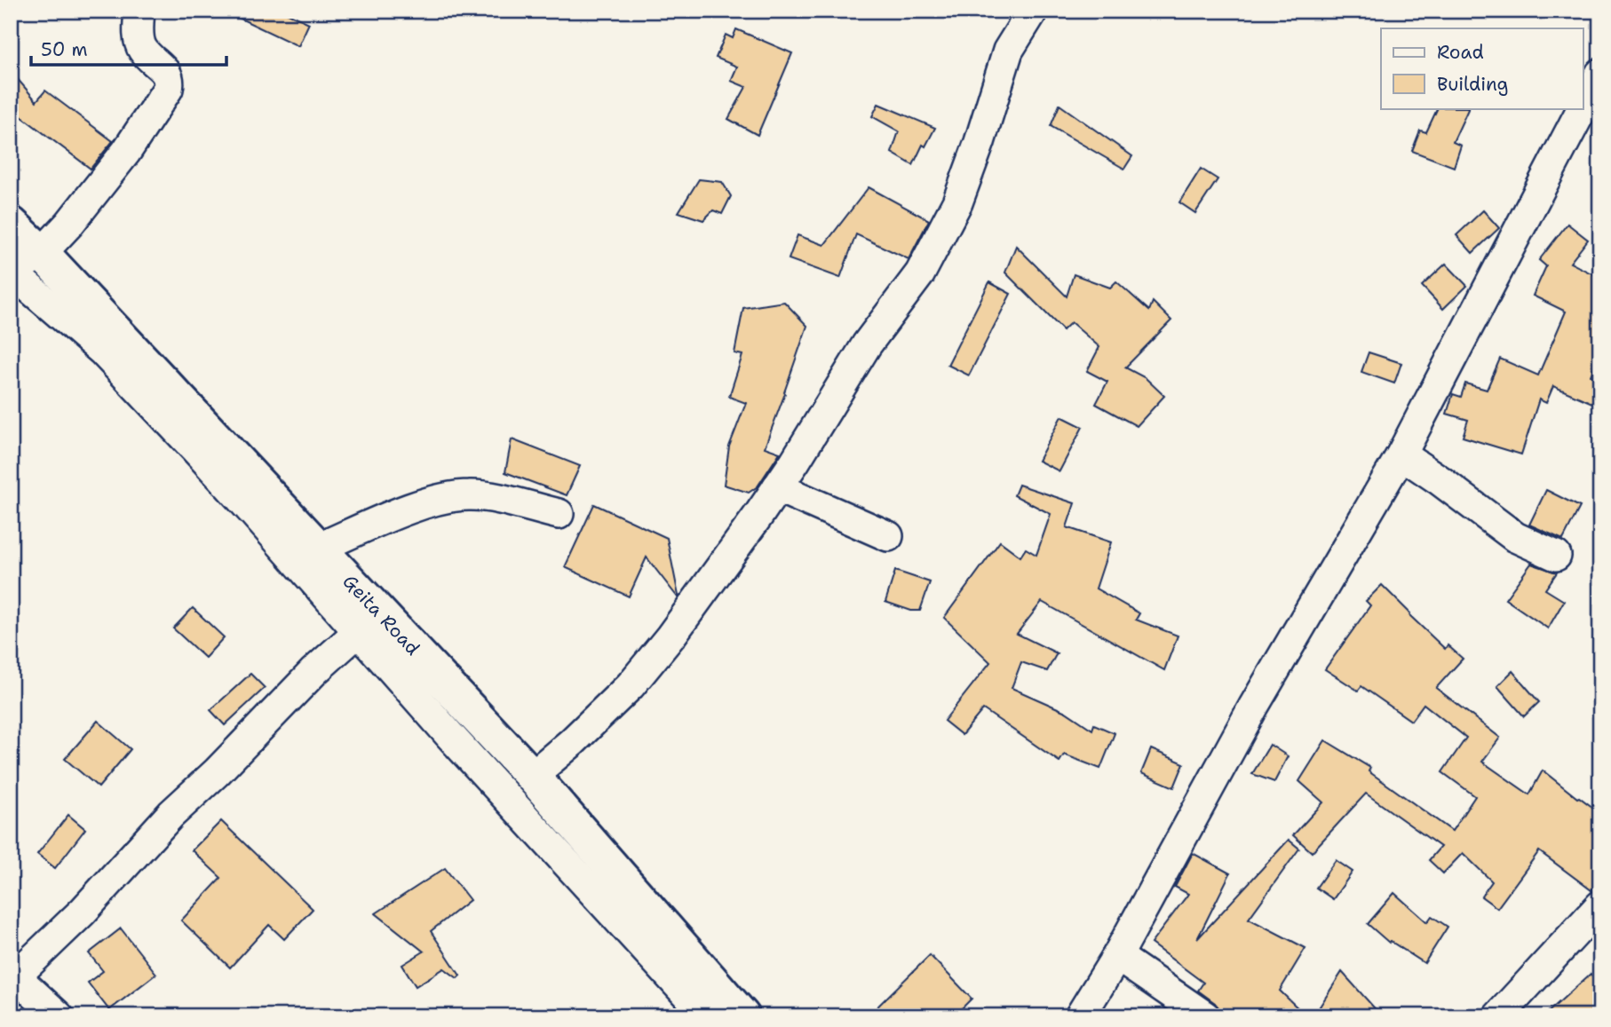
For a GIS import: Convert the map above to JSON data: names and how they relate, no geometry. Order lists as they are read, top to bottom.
{
  "streets": {
    "highway": ["Geita Road"]
  },
  "legend": ["Road", "Building"],
  "scale_bar": "50 m"
}
